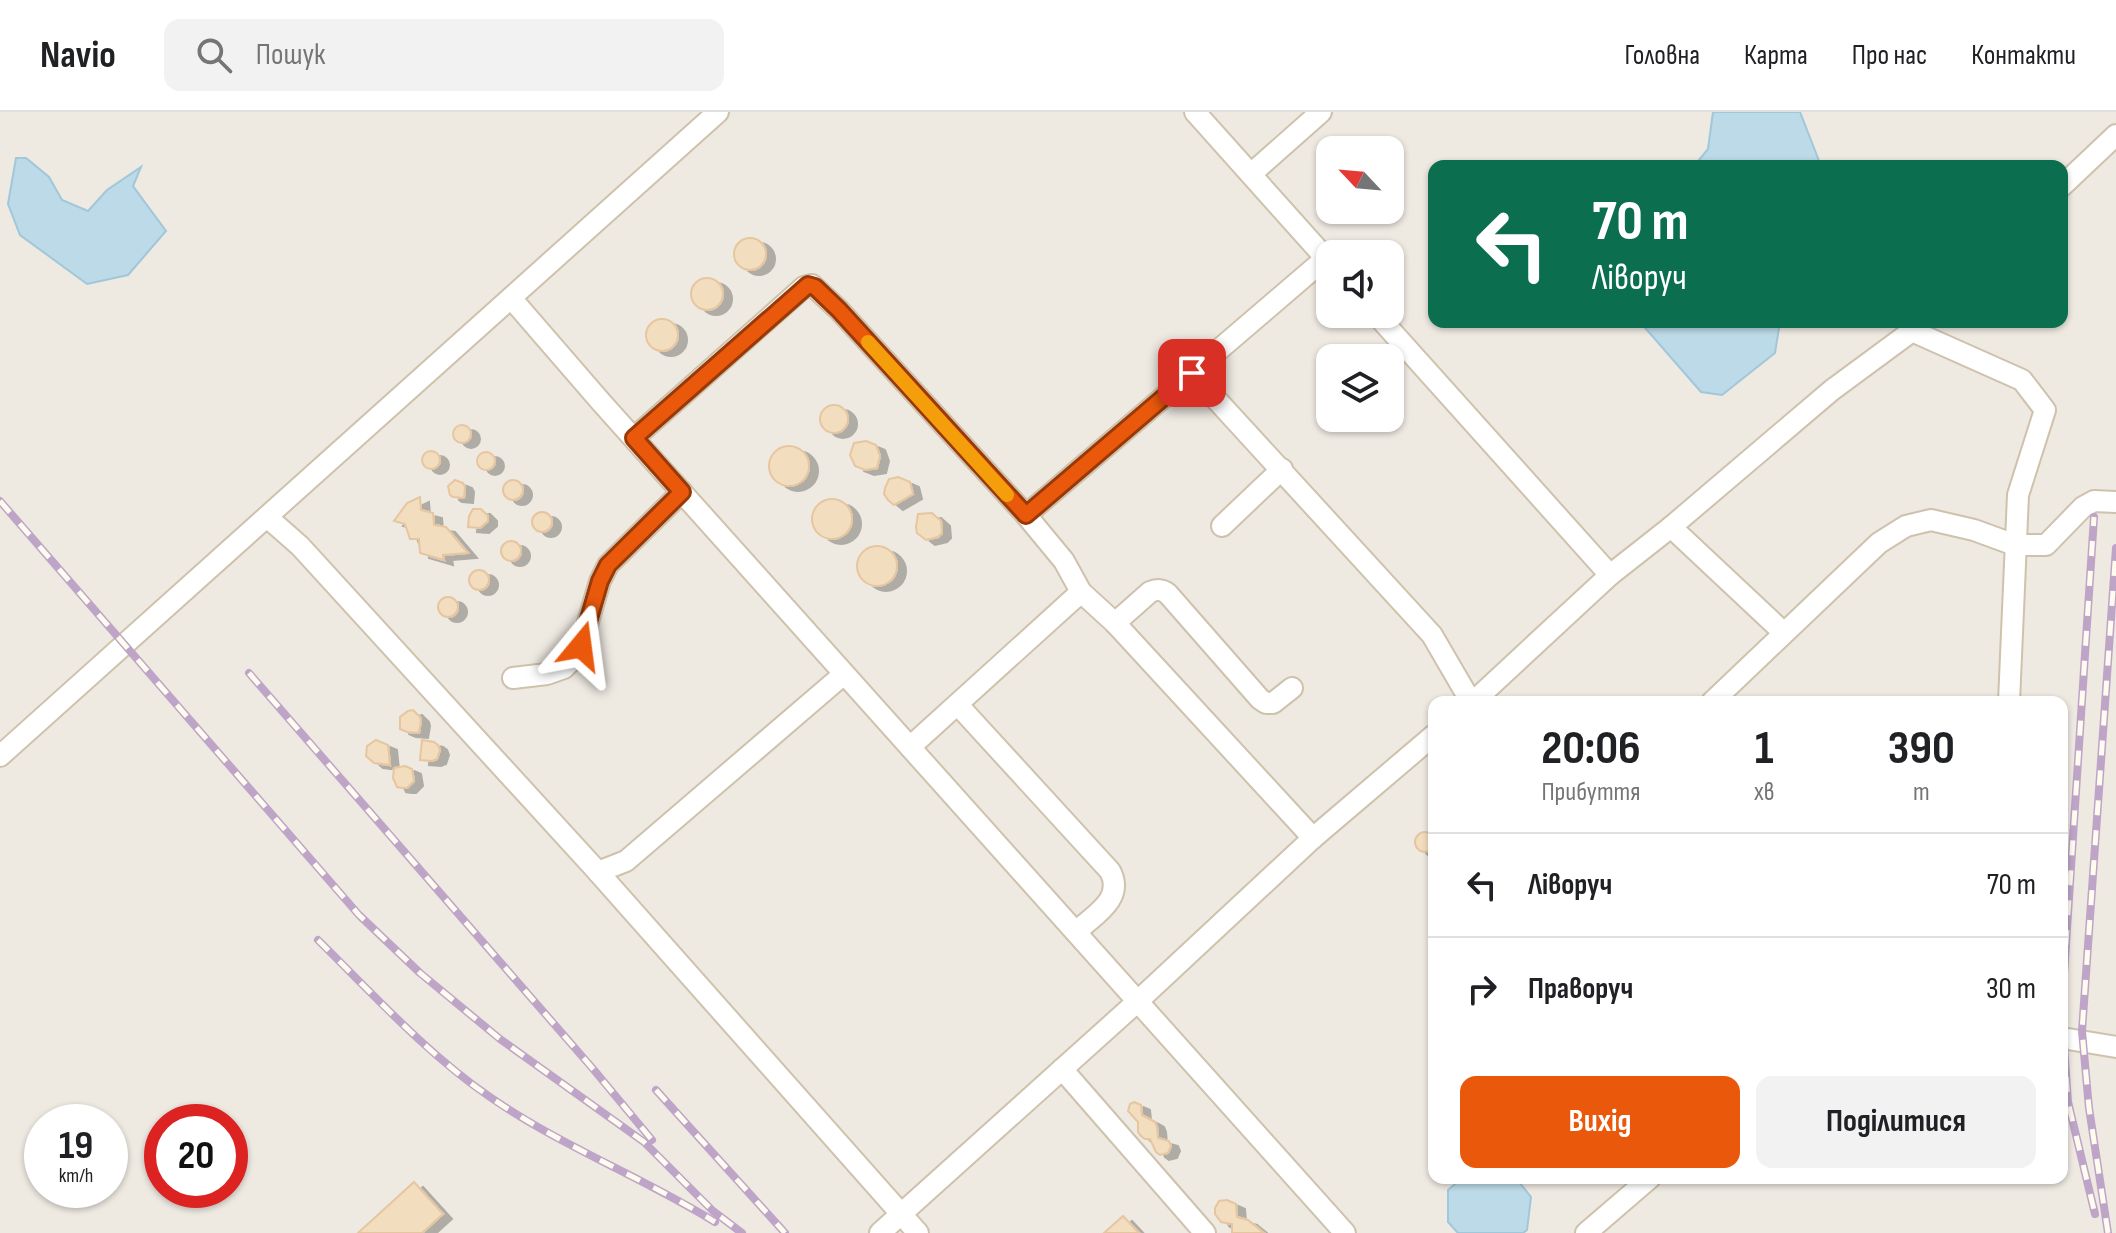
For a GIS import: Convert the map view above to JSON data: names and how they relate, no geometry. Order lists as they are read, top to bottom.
{
  "north": "top left",
  "page": {
    "header": "Navio",
    "search": "Пошук",
    "nav": [
      "Головна",
      "Карта",
      "Про нас",
      "Контакти"
    ],
    "turn": ["70 m", "Ліворуч"],
    "eta": [
      "20:06",
      "Прибуття",
      "1",
      "хв",
      "390",
      "m"
    ],
    "list": [
      {
        "name": "Ліворуч",
        "value": "70 m"
      },
      {
        "name": "Праворуч",
        "value": "30 m"
      }
    ],
    "buttons": ["Вихід", "Поділитися"],
    "speed": "19 km/h",
    "limit": "20"
  }
}
